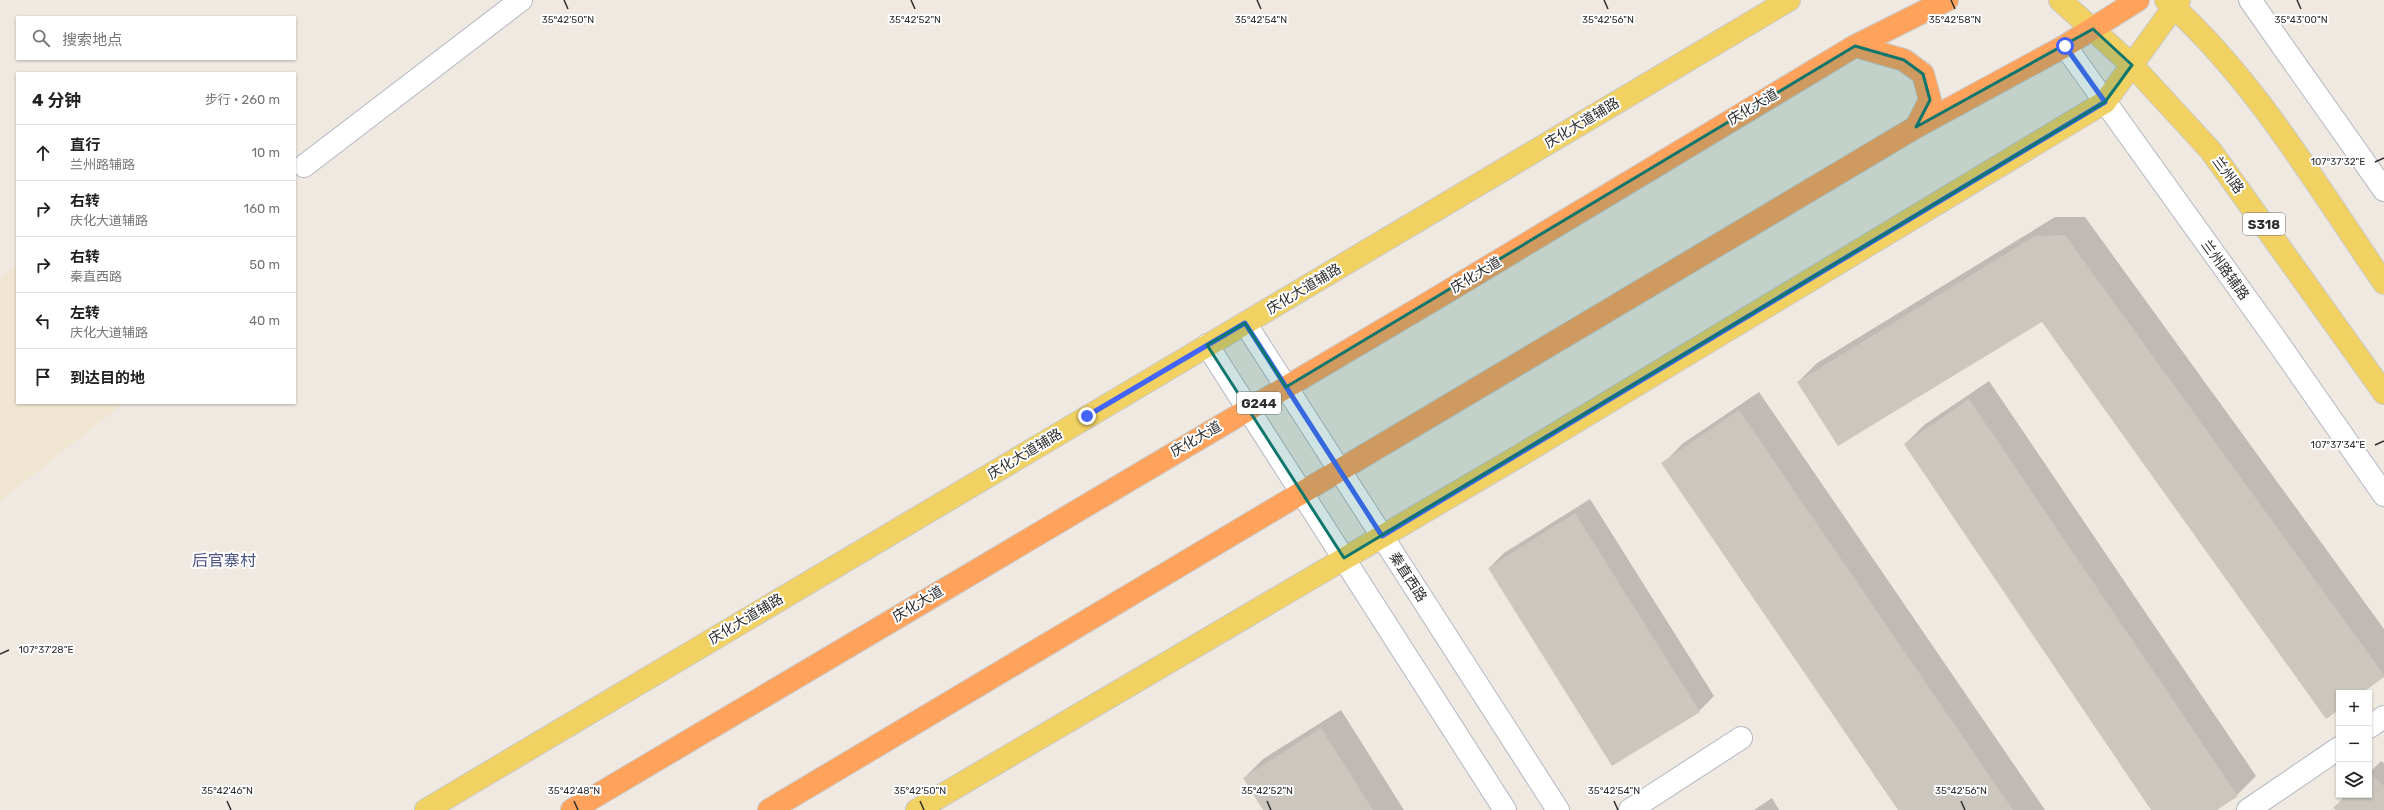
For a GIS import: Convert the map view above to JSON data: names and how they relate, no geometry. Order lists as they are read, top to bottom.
{
  "streets": {
    "highway": ["庆化大道", "G244"],
    "main road": ["庆化大道辅路", "兰州路", "S318"],
    "street": ["兰州路辅路", "秦直西路"]
  },
  "crossings": [
    ["庆化大道", "秦直西路"],
    ["庆化大道辅路", "秦直西路"]
  ],
  "districts": ["后官寨村"],
  "page": {
    "search": "搜索地点",
    "heading": ["4 分钟", "步行 · 260 m"],
    "list": [
      ["直行", "兰州路辅路", "10 m"],
      ["右转", "庆化大道辅路", "160 m"],
      ["右转", "秦直西路", "50 m"],
      ["左转", "庆化大道辅路", "40 m"],
      "到达目的地"
    ],
    "map_buttons": ["+", "−"]
  },
  "coordinates": [
    "35°42'50\"N",
    "35°42'52\"N",
    "35°42'54\"N",
    "35°42'56\"N",
    "35°42'58\"N",
    "35°43'00\"N",
    "107°37'32\"E",
    "107°37'34\"E",
    "107°37'28\"E",
    "35°42'46\"N",
    "35°42'48\"N"
  ]
}
